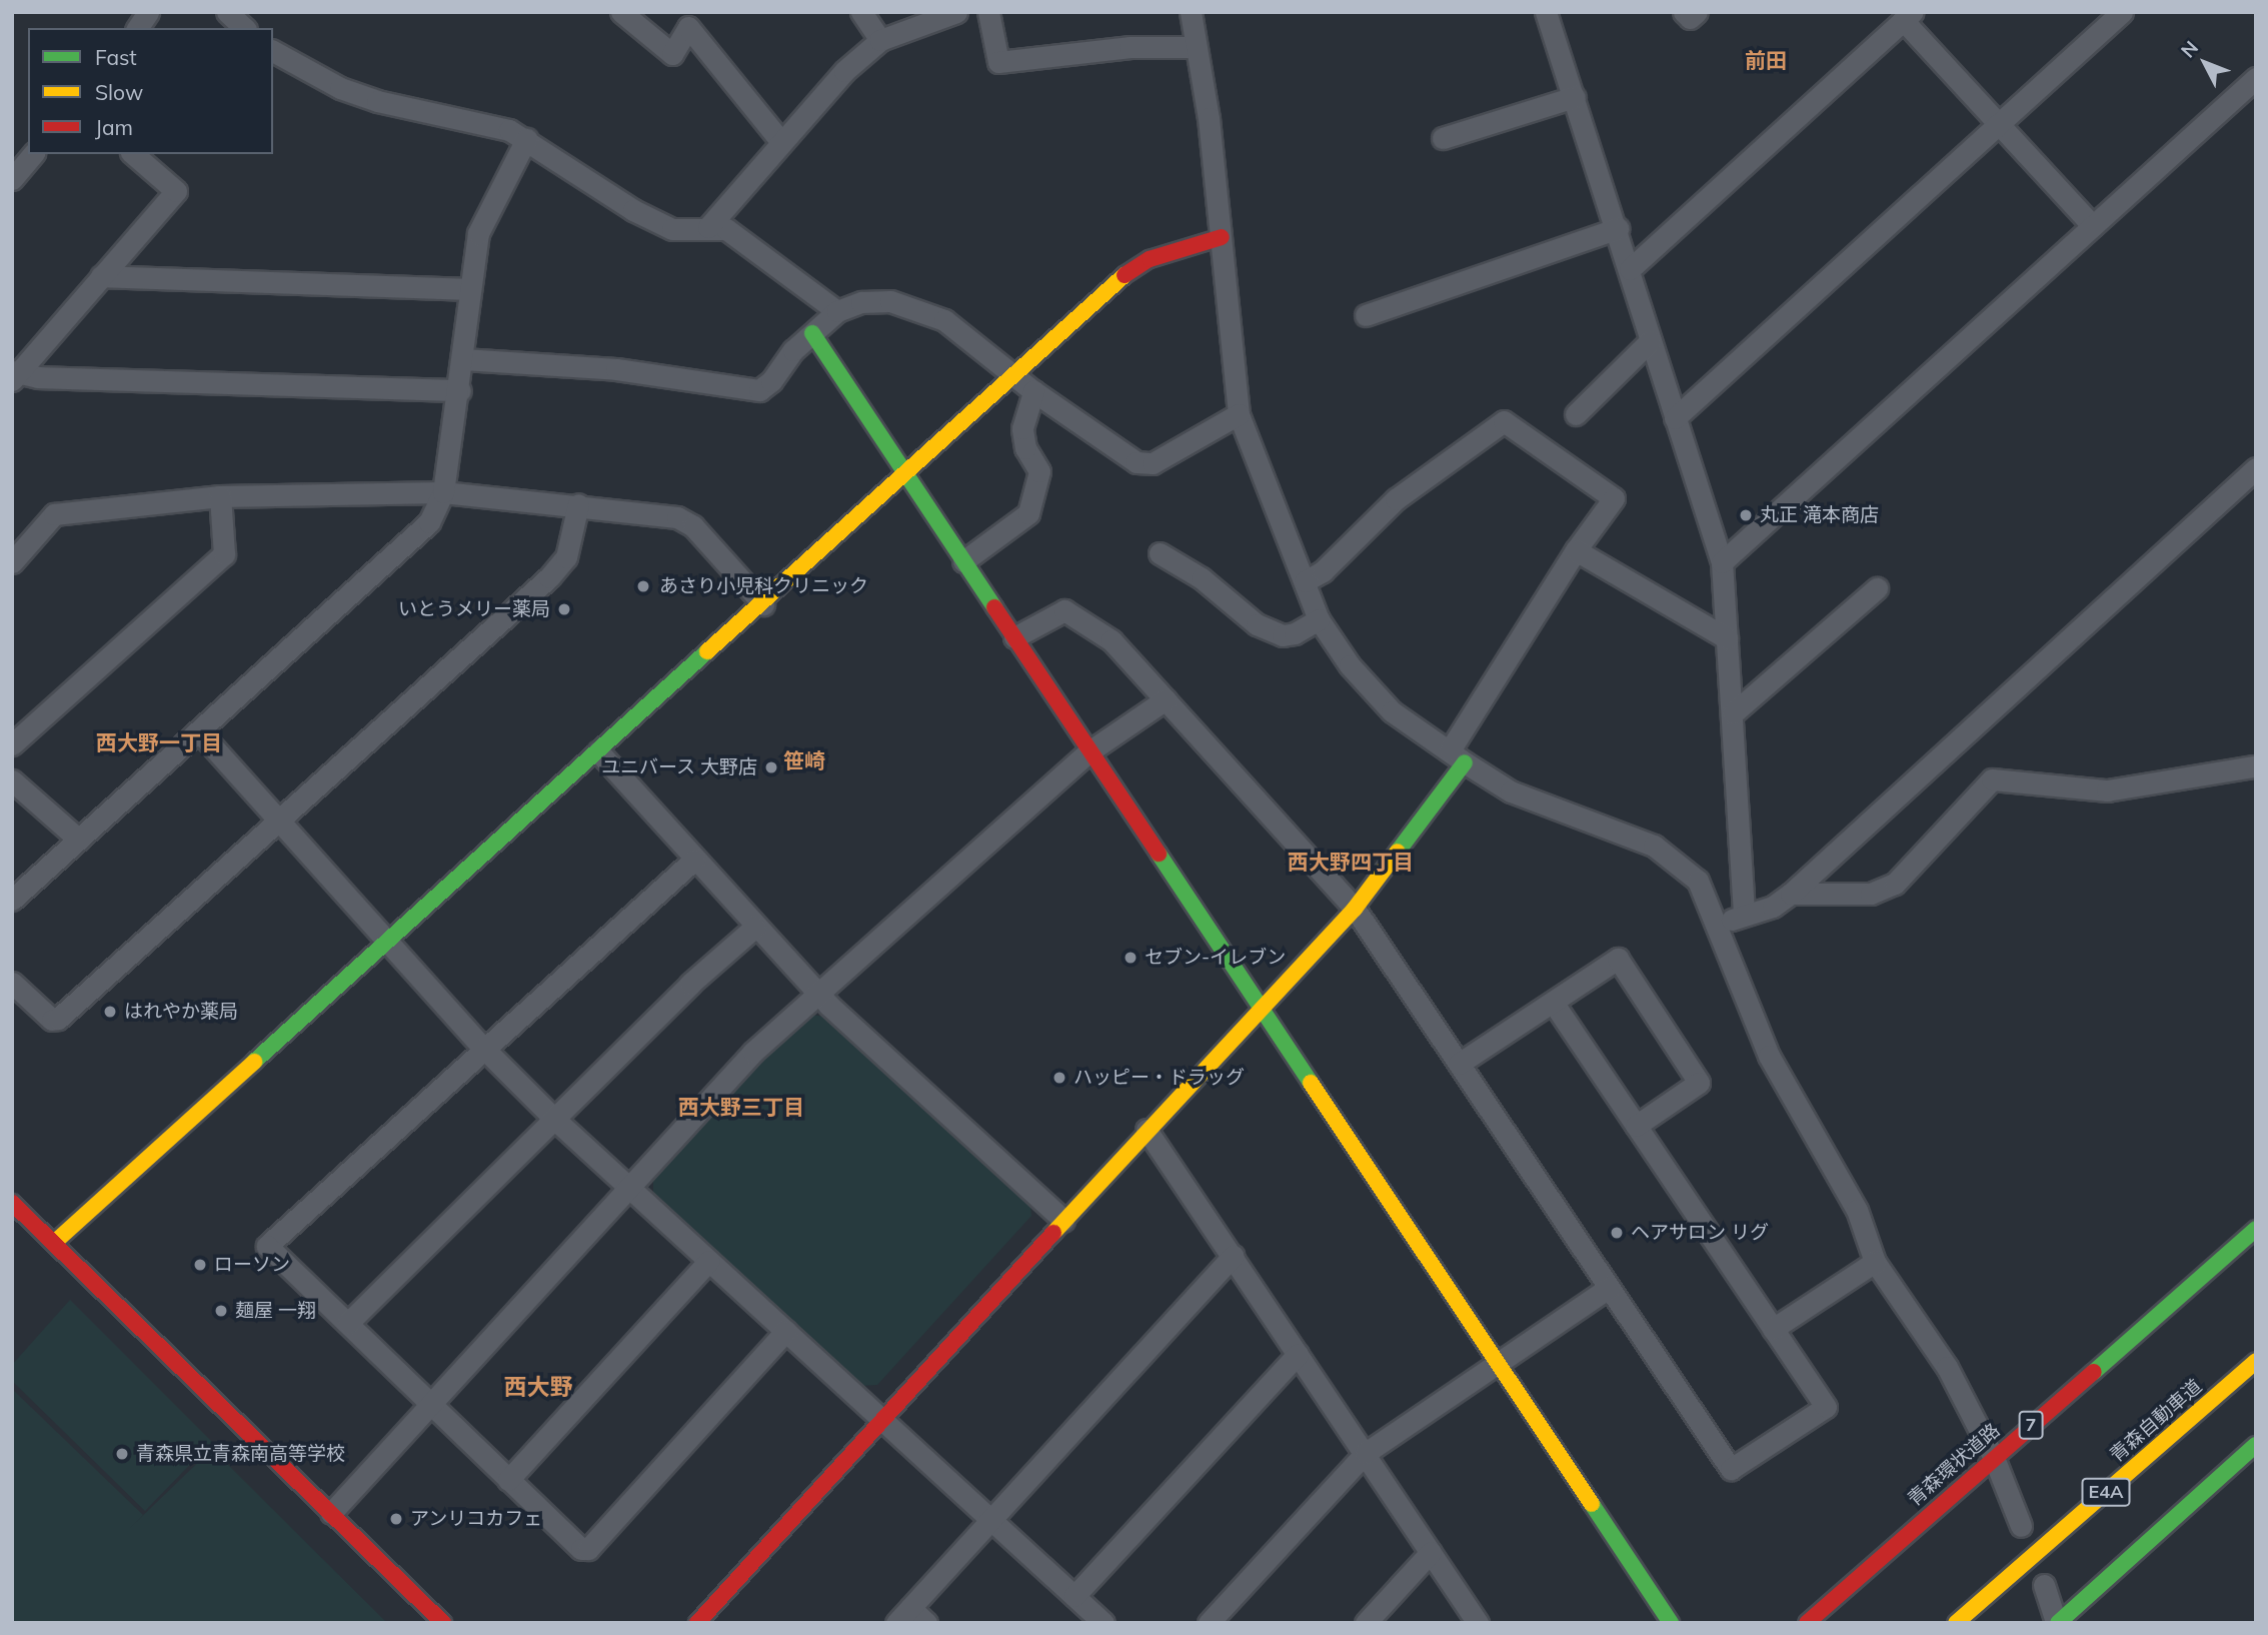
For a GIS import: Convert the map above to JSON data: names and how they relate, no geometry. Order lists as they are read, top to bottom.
{
  "streets": {
    "main road": [
      "青森自動車道",
      "7",
      "青森環状道路",
      "E4A"
    ]
  },
  "districts": [
    "前田",
    "西大野一丁目",
    "笹崎",
    "西大野四丁目",
    "西大野三丁目",
    "西大野"
  ],
  "places": [
    "丸正 滝本商店",
    "あさり小児科クリニック",
    "いとうメリー薬局",
    "ユニバース 大野店",
    "セブン-イレブン",
    "はれやか薬局",
    "ハッピー・ドラッグ",
    "ヘアサロン リグ",
    "ローソン",
    "麺屋 一翔",
    "青森県立青森南高等学校",
    "アンリコカフェ"
  ],
  "legend": ["Fast", "Slow", "Jam"],
  "north": "top left"
}
